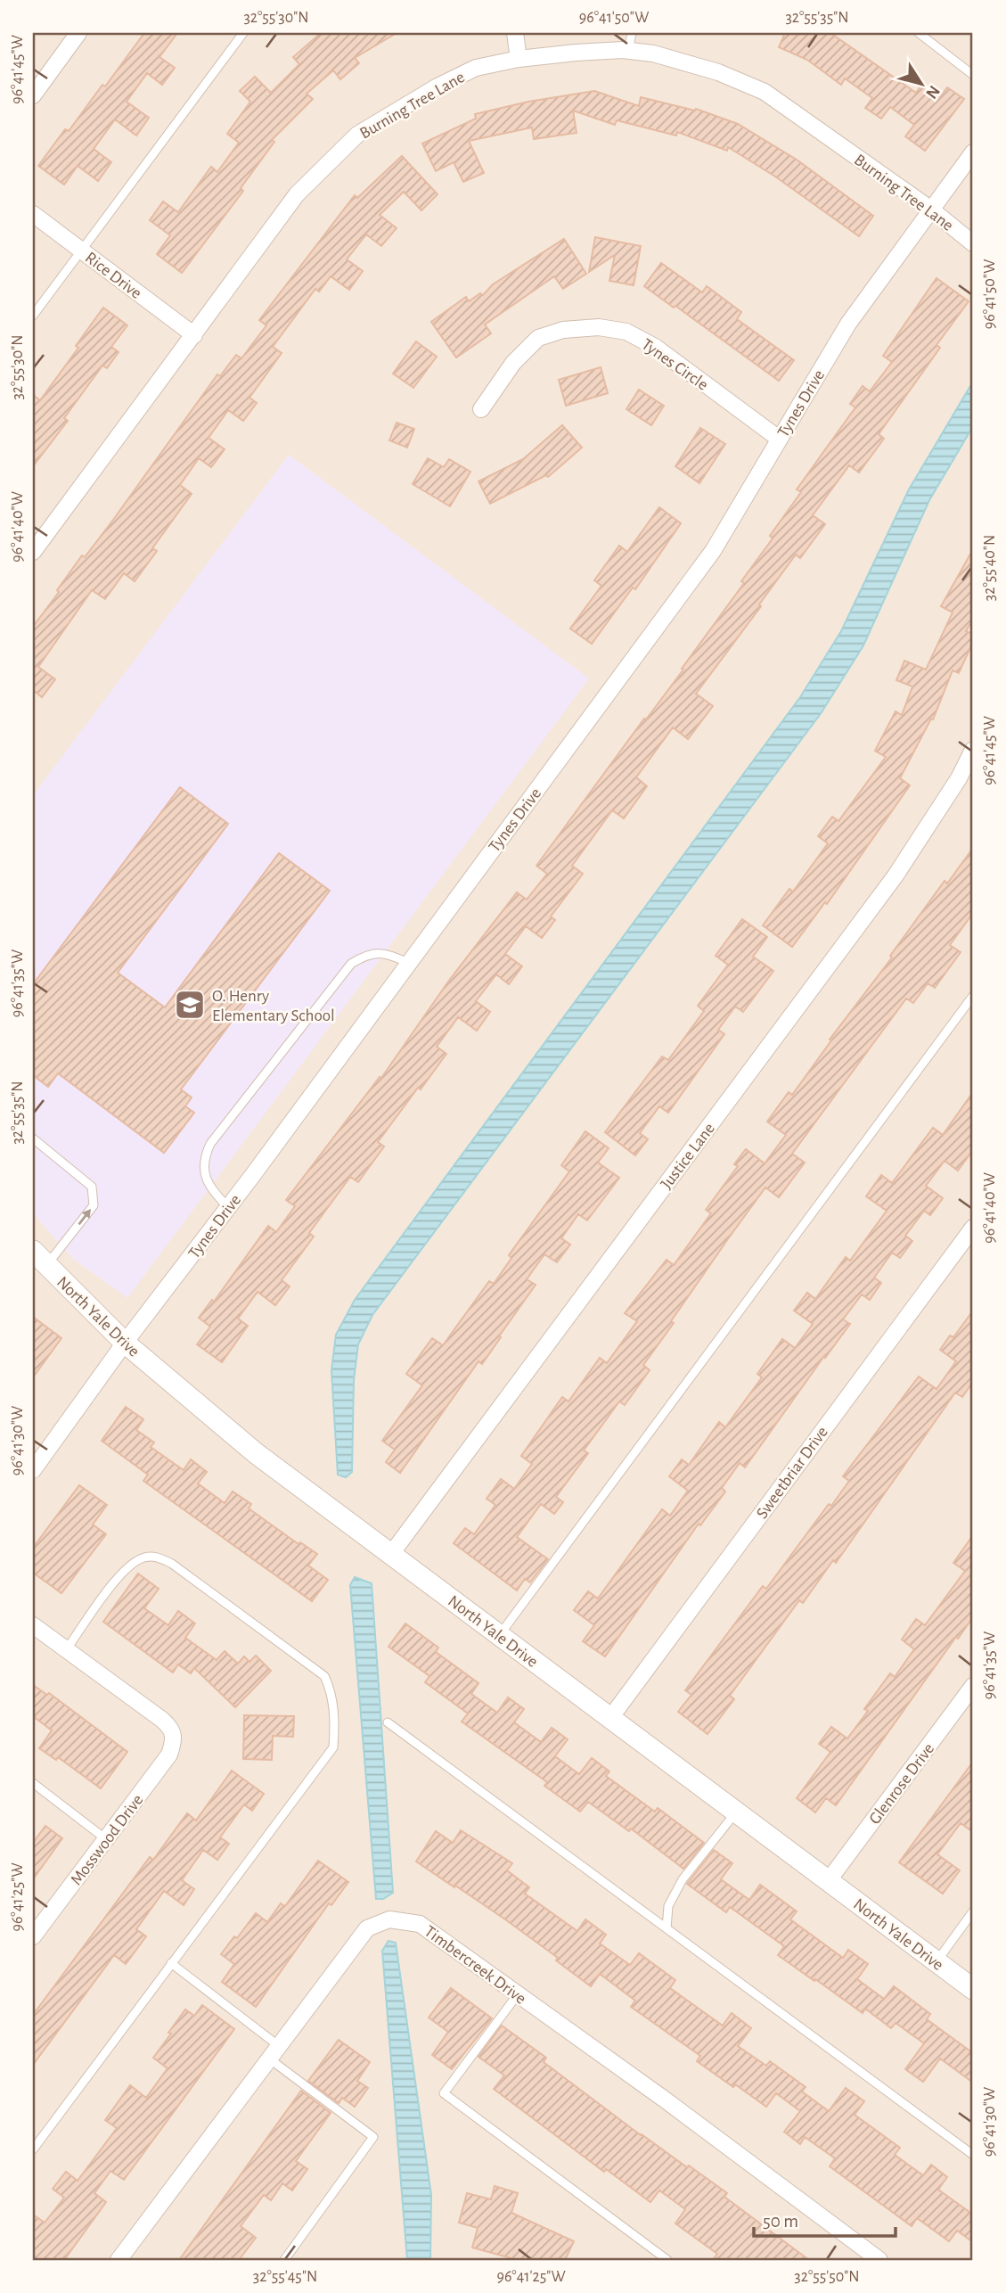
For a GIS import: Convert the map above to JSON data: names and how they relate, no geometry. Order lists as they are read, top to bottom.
{
  "streets": {
    "street": [
      "Burning Tree Lane",
      "Rice Drive",
      "Tynes Circle",
      "Tynes Drive",
      "Justice Lane",
      "North Yale Drive",
      "Sweetbriar Drive",
      "Glenrose Drive",
      "Mosswood Drive",
      "Timbercreek Drive"
    ]
  },
  "crossings": [
    ["Burning Tree Lane", "Rice Drive"],
    ["Burning Tree Lane", "Tynes Drive"],
    ["Tynes Circle", "Tynes Drive"],
    ["Tynes Drive", "North Yale Drive"],
    ["Justice Lane", "North Yale Drive"],
    ["North Yale Drive", "Sweetbriar Drive"],
    ["North Yale Drive", "Glenrose Drive"]
  ],
  "places": {
    "school or university": ["O. Henry Elementary School"]
  },
  "scale_bar": "50 m",
  "north": "bottom right",
  "coordinates": [
    "32°55'30\"N",
    "96°41'50\"W",
    "32°55'35\"N",
    "96°41'45\"W",
    "96°41'40\"W",
    "32°55'40\"N",
    "96°41'35\"W",
    "96°41'30\"W",
    "96°41'25\"W",
    "32°55'45\"N",
    "32°55'50\"N"
  ]
}
